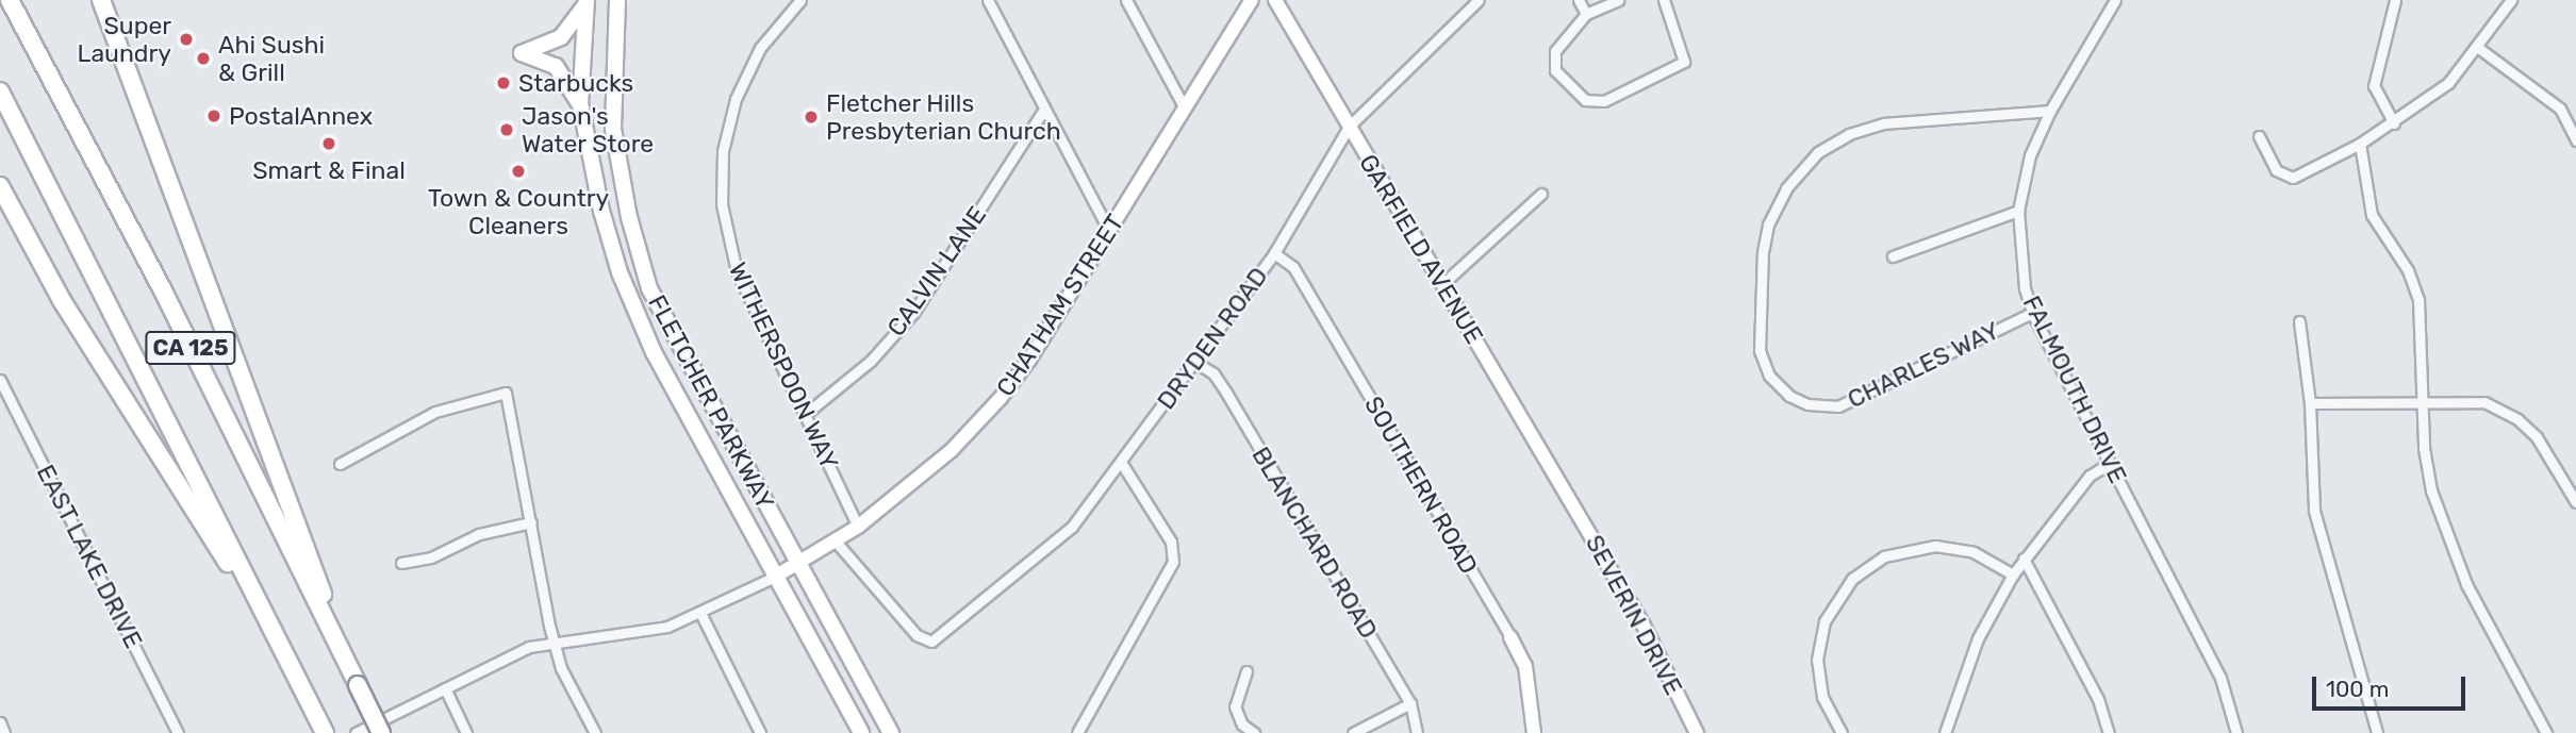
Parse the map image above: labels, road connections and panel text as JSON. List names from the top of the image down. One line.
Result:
{"streets":{"highway":["CA 125"],"main road":["FLETCHER PARKWAY"],"street":["GARFIELD AVENUE","CALVIN LANE","CHATHAM STREET","DRYDEN ROAD","CHARLES WAY","WITHERSPOON WAY","FALMOUTH DRIVE","SOUTHERN ROAD","BLANCHARD ROAD","EAST LAKE DRIVE","SEVERIN DRIVE"]},"crossings":[["GARFIELD AVENUE","DRYDEN ROAD"],["GARFIELD AVENUE","SEVERIN DRIVE"],["CALVIN LANE","WITHERSPOON WAY"],["CHATHAM STREET","DRYDEN ROAD"],["CHATHAM STREET","WITHERSPOON WAY"],["CHATHAM STREET","FLETCHER PARKWAY"],["DRYDEN ROAD","SOUTHERN ROAD"],["DRYDEN ROAD","BLANCHARD ROAD"],["CHARLES WAY","FALMOUTH DRIVE"]],"places":["Super Laundry","Ahi Sushi & Grill","Starbucks","PostalAnnex","Fletcher Hills Presbyterian Church","Jason's Water Store","Smart & Final","Town & Country Cleaners"],"scale_bar":"100 m"}
